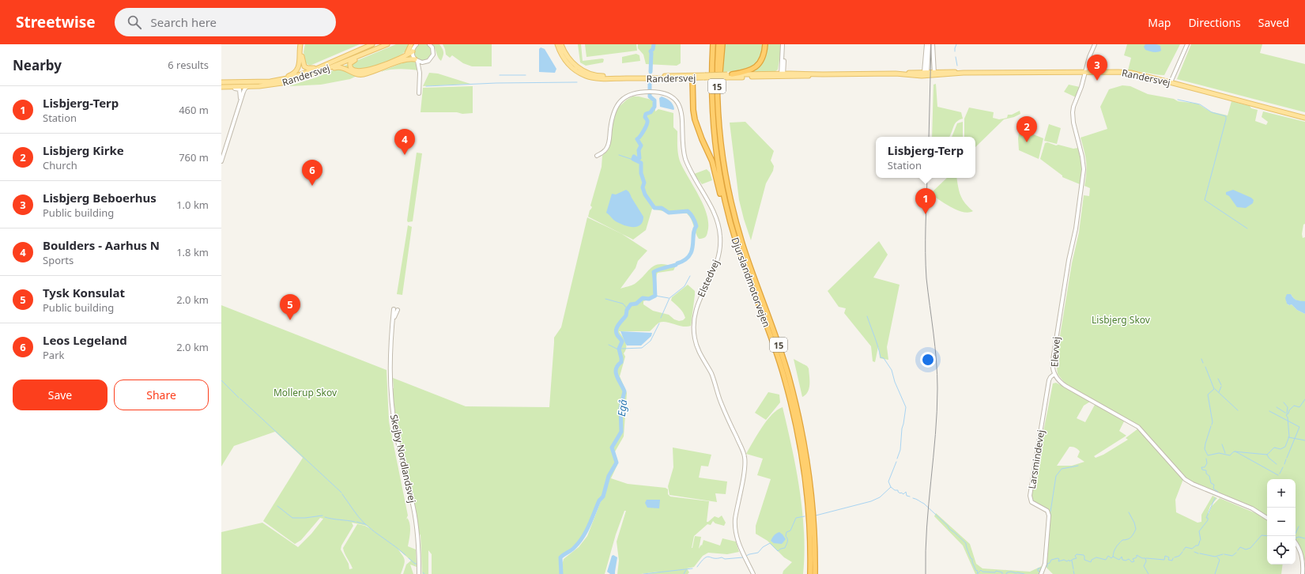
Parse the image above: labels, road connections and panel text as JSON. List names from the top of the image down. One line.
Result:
{"streets":{"highway":["15","Djurslandmotorvejen"],"main road":["Randersvej"],"street":["Elstedvej","Elevvej","Skejby Nordlandsvej","Larsmindevej"]},"crossings":[["Randersvej","Elevvej"],["Elevvej","Larsmindevej"]],"water":["Egå"],"parks":["Lisbjerg Skov","Mollerup Skov"],"page":{"header":"Streetwise","search":"Search here","nav":["Map","Directions","Saved"],"heading":["Nearby","6 results"],"pins":["3","2","4","6","1","5"],"list":[{"mark":"1","name":"Lisbjerg-Terp","note":"Station","value":"460 m"},{"mark":"2","name":"Lisbjerg Kirke","note":"Church","value":"760 m"},{"mark":"3","name":"Lisbjerg Beboerhus","note":"Public building","value":"1.0 km"},{"mark":"4","name":"Boulders - Aarhus N","note":"Sports","value":"1.8 km"},{"mark":"5","name":"Tysk Konsulat","note":"Public building","value":"2.0 km"},{"mark":"6","name":"Leos Legeland","note":"Park","value":"2.0 km"}],"popup":["Lisbjerg-Terp","Station"],"buttons":["Save","Share"],"map_buttons":["+","−"]}}
